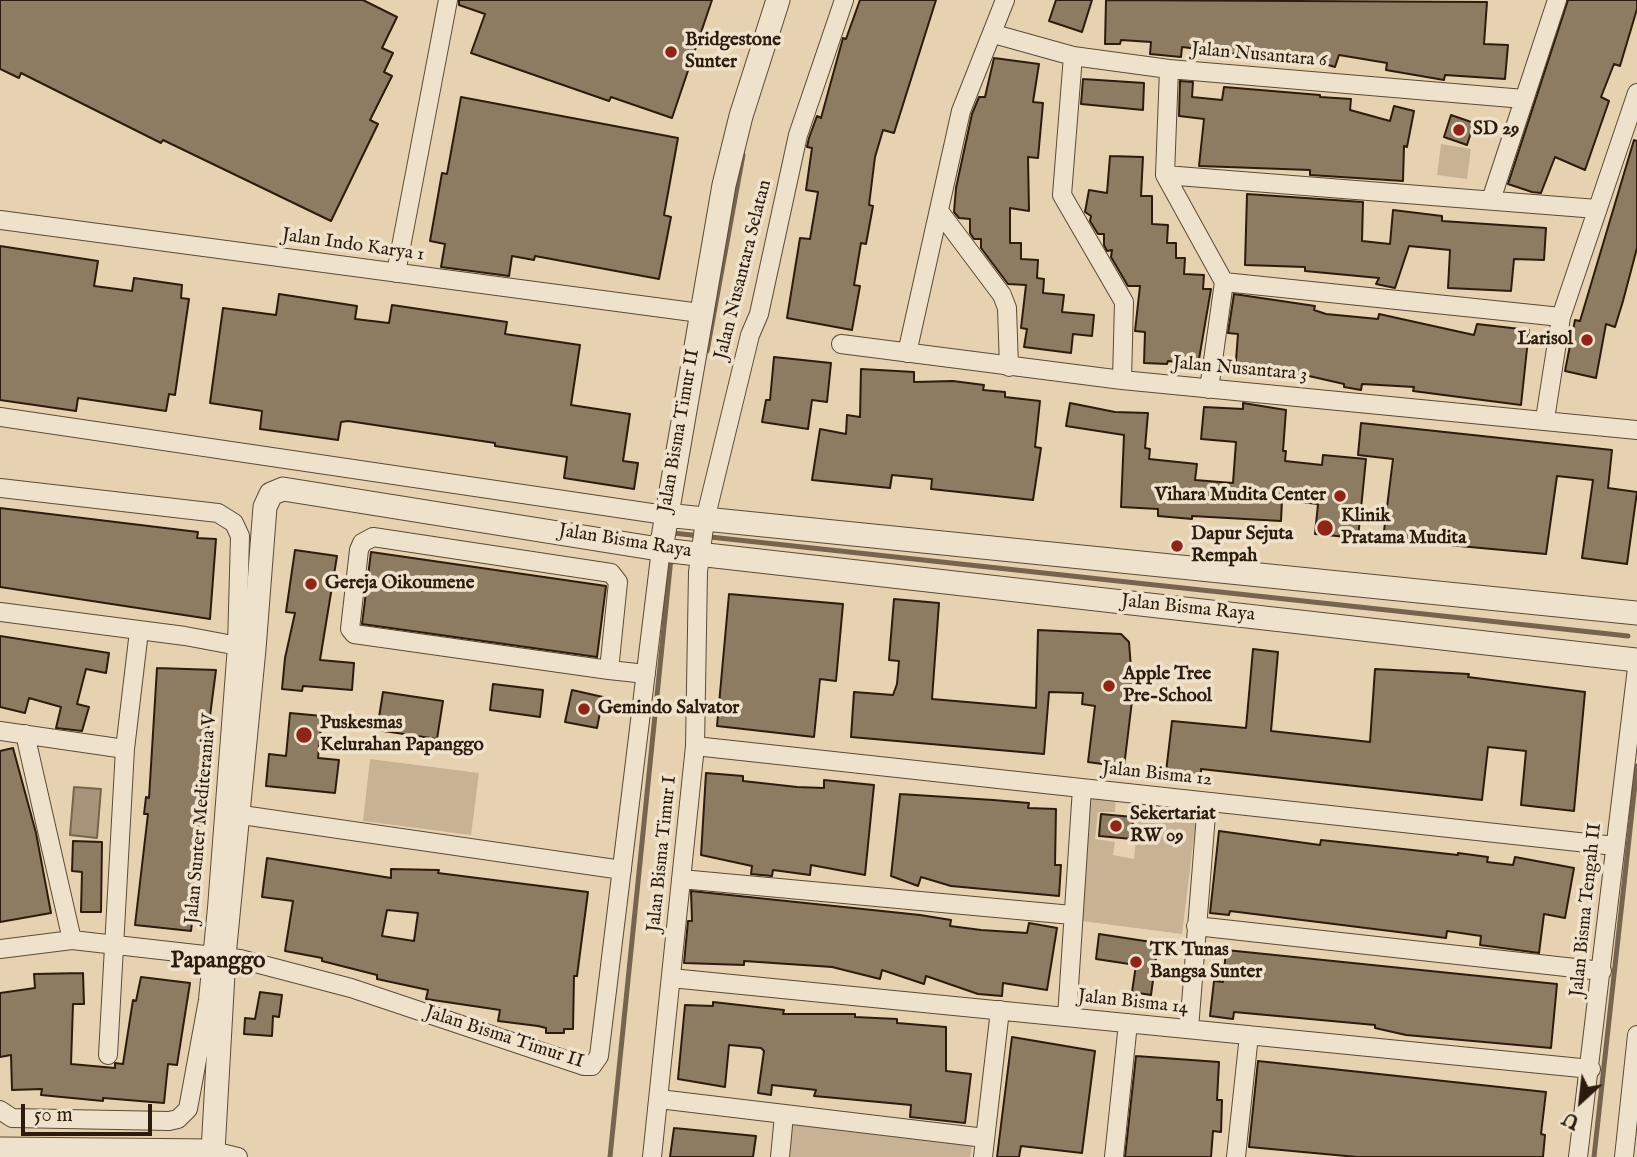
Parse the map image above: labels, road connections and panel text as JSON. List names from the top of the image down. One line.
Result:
{"streets":{"street":["Jalan Nusantara 6","Jalan Indo Karya 1","Jalan Nusantara Selatan","Jalan Nusantara 3","Jalan Bisma Timur II","Jalan Bisma Raya","Jalan Bisma 12","Jalan Sunter Mediterania V","Jalan Bisma Timur I","Jalan Bisma Tengah II","Jalan Bisma 14"]},"crossings":[["Jalan Indo Karya 1","Jalan Bisma Timur II"],["Jalan Nusantara Selatan","Jalan Bisma Timur II"],["Jalan Nusantara Selatan","Jalan Bisma Raya"],["Jalan Nusantara Selatan","Jalan Bisma Timur I"],["Jalan Bisma Timur II","Jalan Bisma Raya"],["Jalan Bisma Timur II","Jalan Sunter Mediterania V"],["Jalan Bisma Timur II","Jalan Bisma Timur I"],["Jalan Bisma Raya","Jalan Sunter Mediterania V"],["Jalan Bisma Raya","Jalan Bisma Timur I"],["Jalan Bisma 12","Jalan Bisma Timur I"],["Jalan Bisma 12","Jalan Bisma Tengah II"],["Jalan Bisma Timur I","Jalan Bisma 14"],["Jalan Bisma Tengah II","Jalan Bisma 14"]],"districts":["Papanggo"],"places":["Bridgestone Sunter","SD 29","Larisol","Vihara Mudita Center","Klinik Pratama Mudita","Dapur Sejuta Rempah","Gereja Oikoumene","Apple Tree Pre-School","Gemindo Salvator","Puskesmas Kelurahan Papanggo","Sekertariat RW 09","TK Tunas Bangsa Sunter"],"scale_bar":"50 m","north":"bottom left"}
